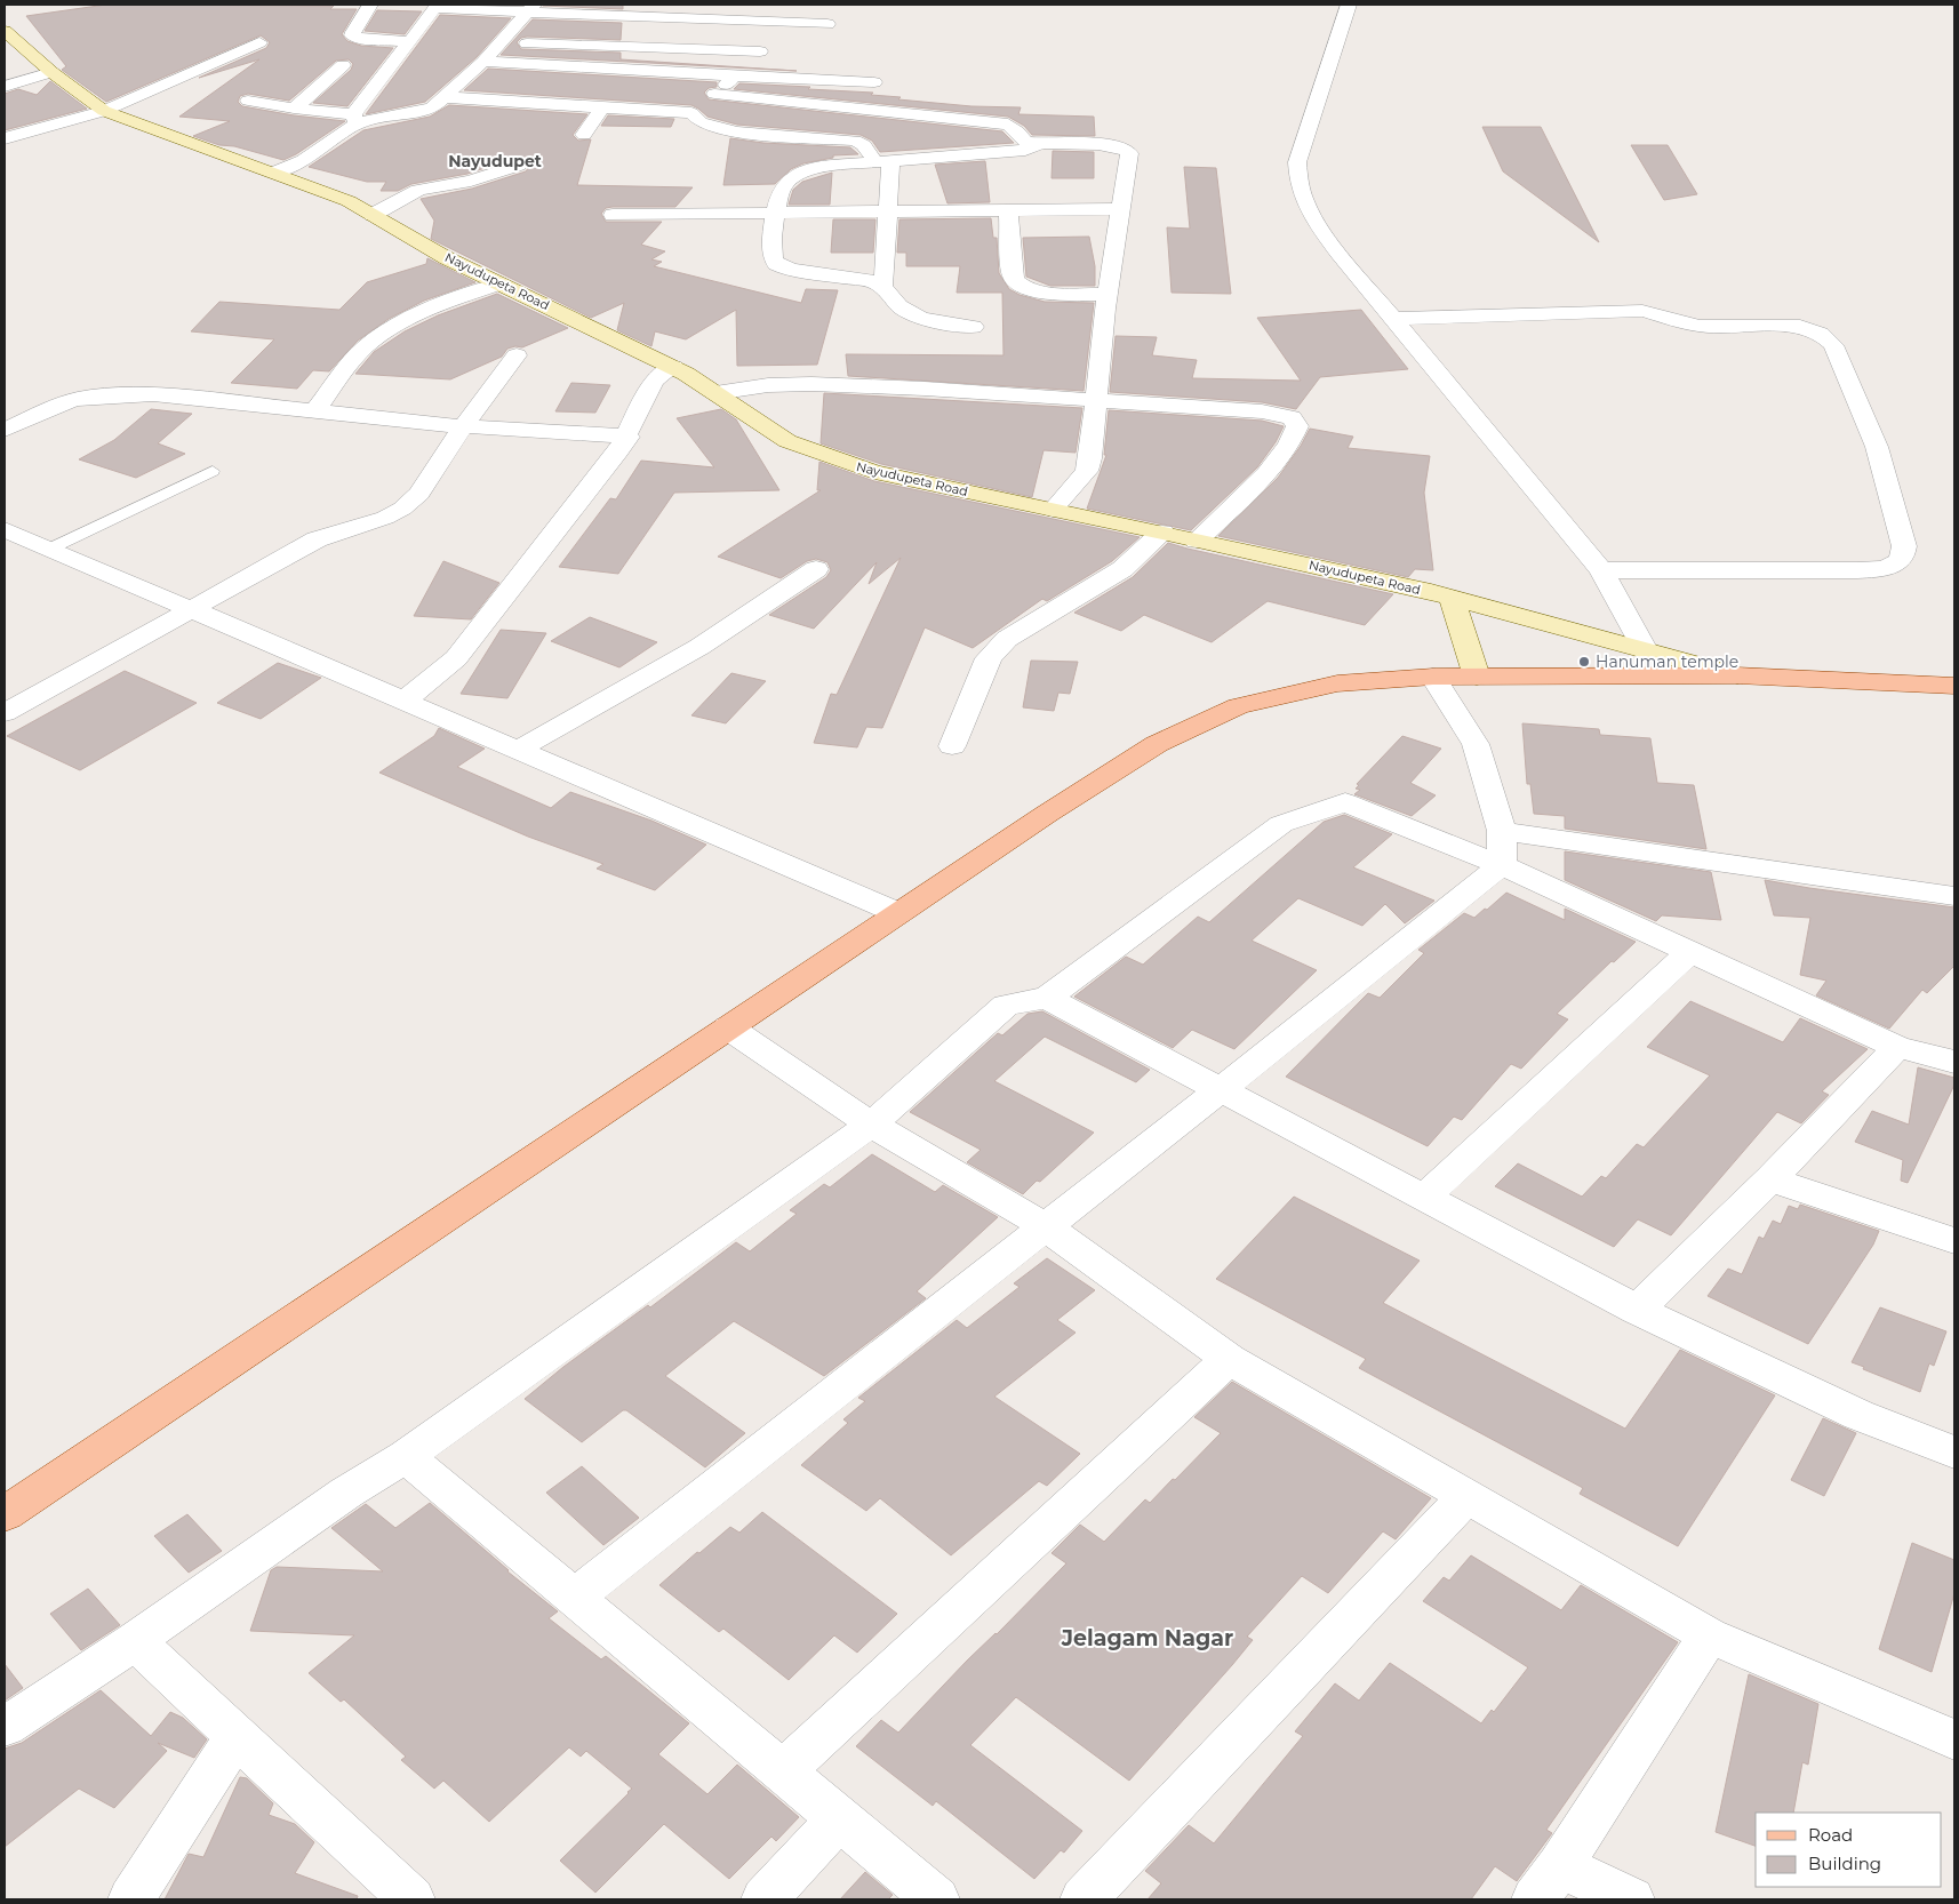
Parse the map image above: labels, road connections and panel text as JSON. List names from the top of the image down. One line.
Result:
{"streets":{"street":["Nayudupeta Road"]},"districts":["Nayudupet","Jelagam Nagar"],"places":["Hanuman temple"],"legend":["Road","Building"]}
